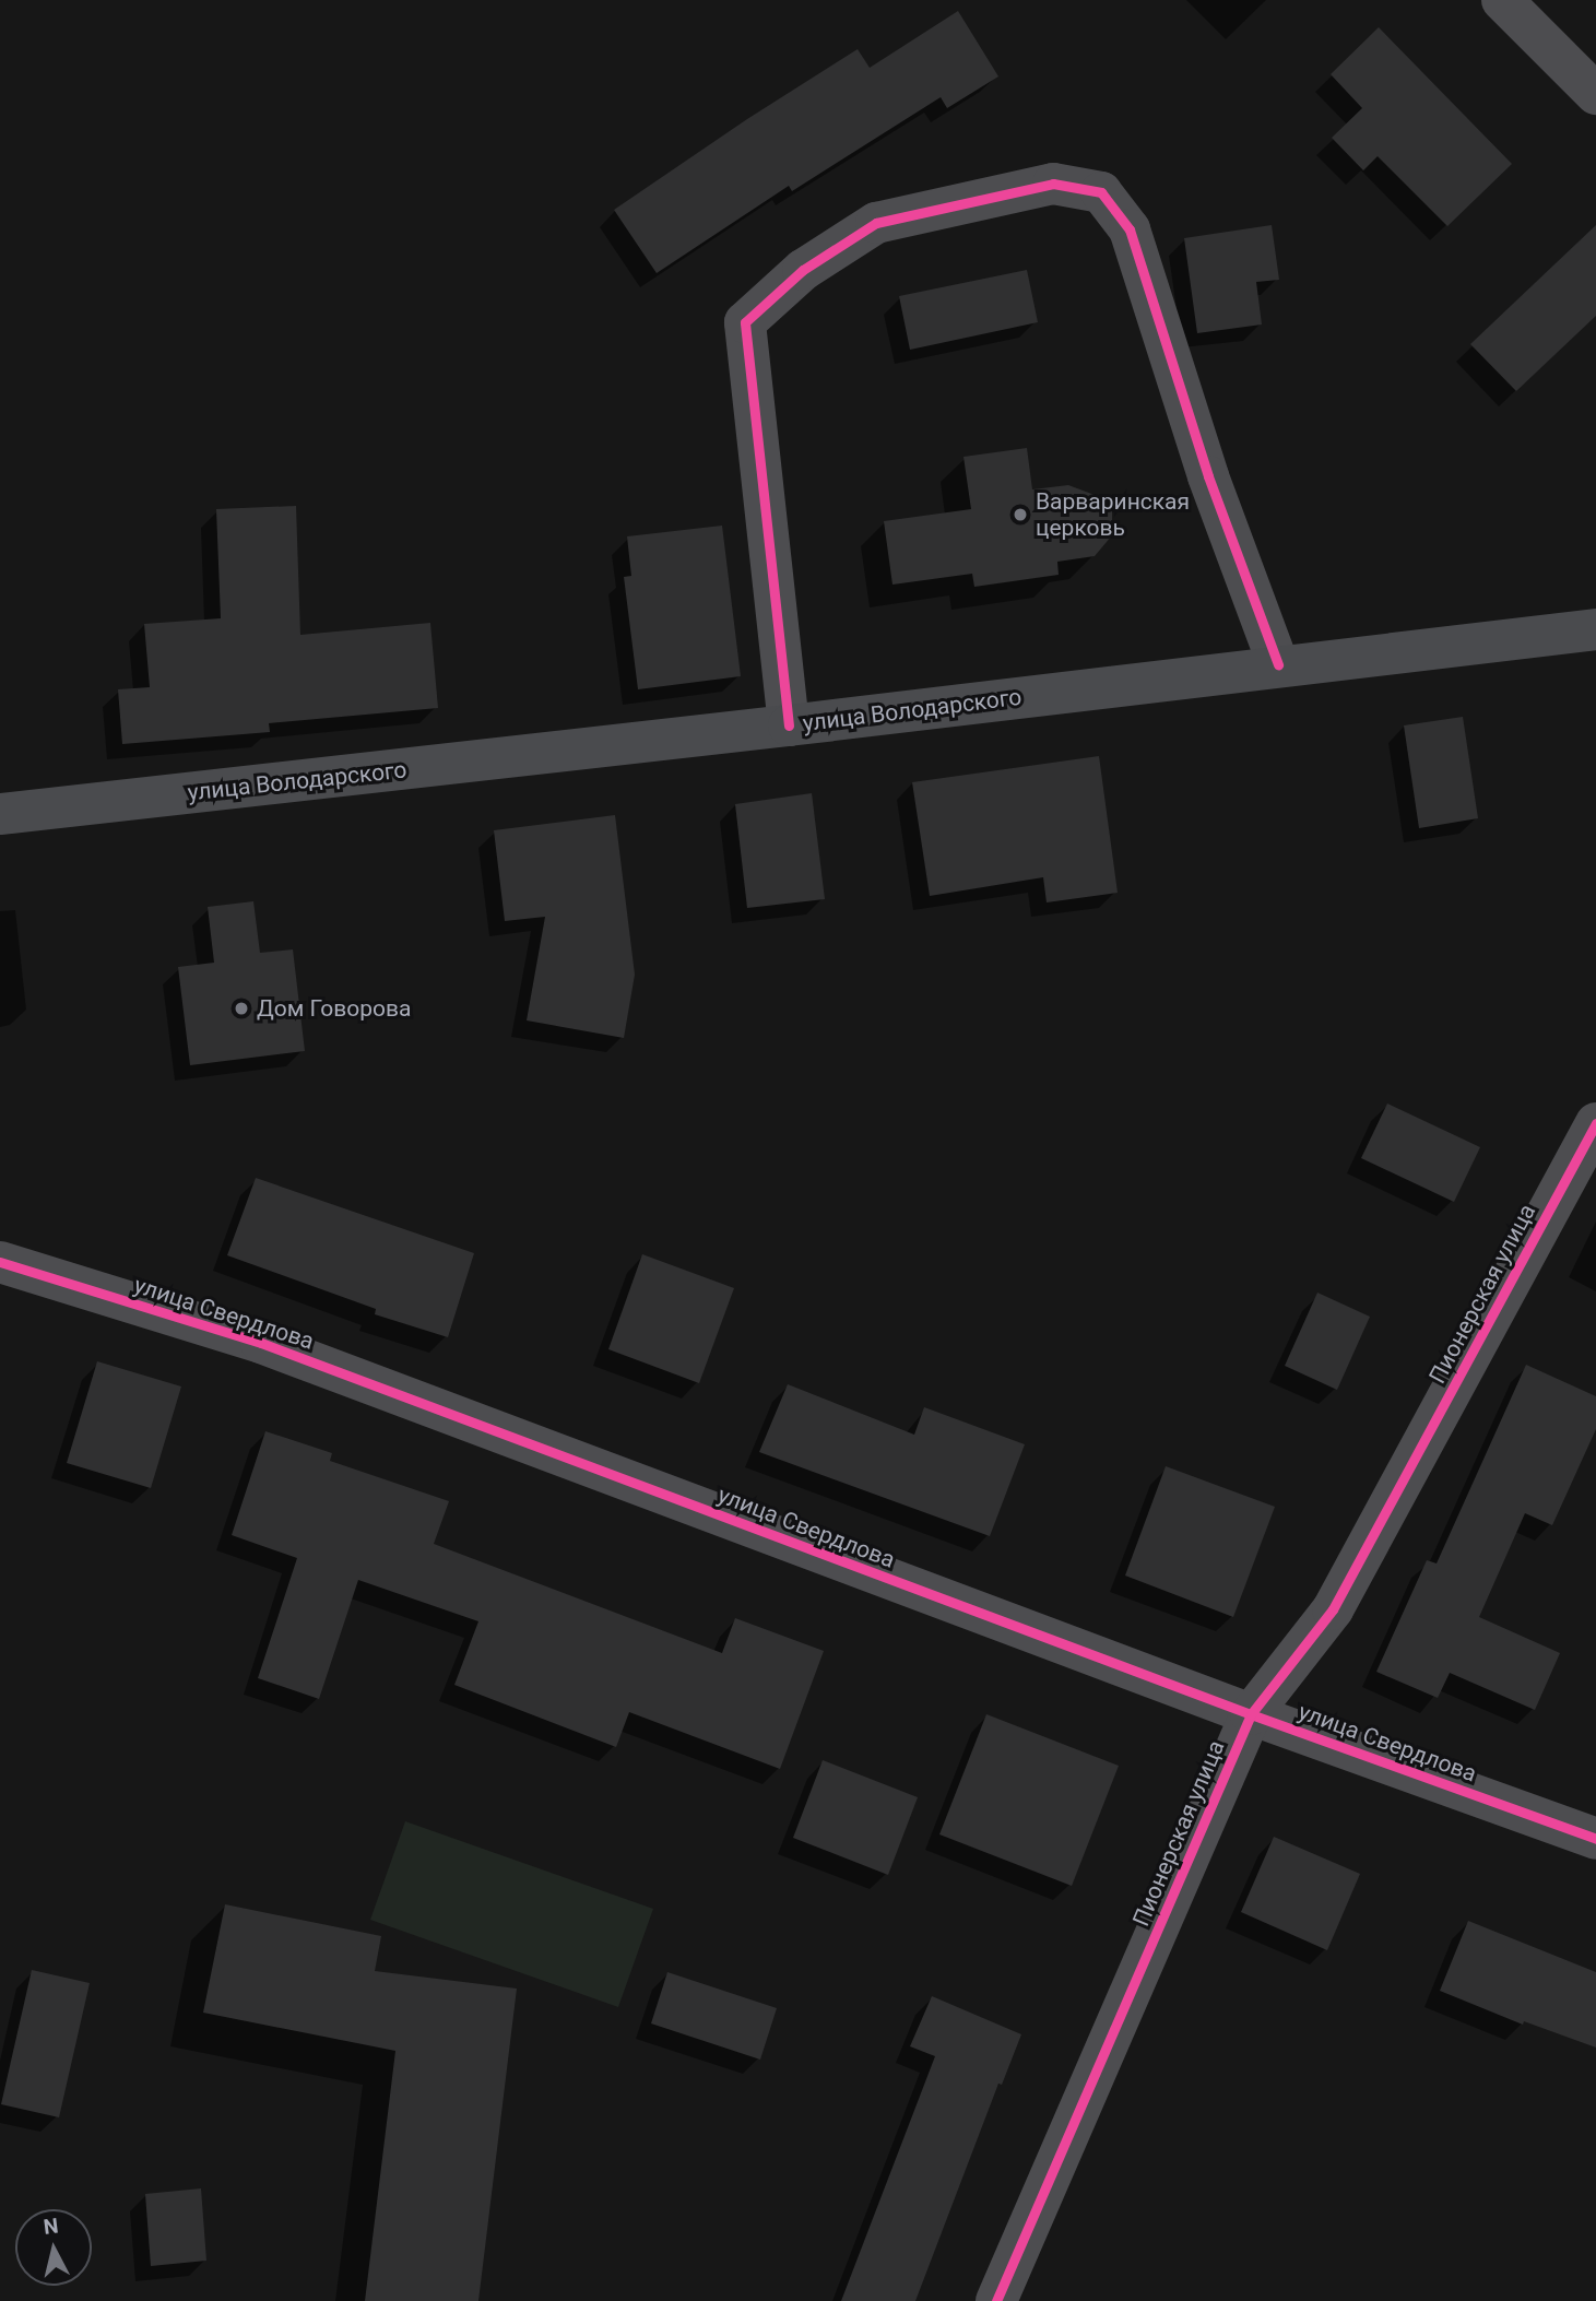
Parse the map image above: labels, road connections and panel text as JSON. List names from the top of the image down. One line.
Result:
{"streets":{"main road":["улица Володарского"],"street":["Пионерская улица","улица Свердлова"]},"crossings":[["Пионерская улица","улица Свердлова"]],"places":["Варваринская церковь","Дом Говорова"],"north":"top"}
